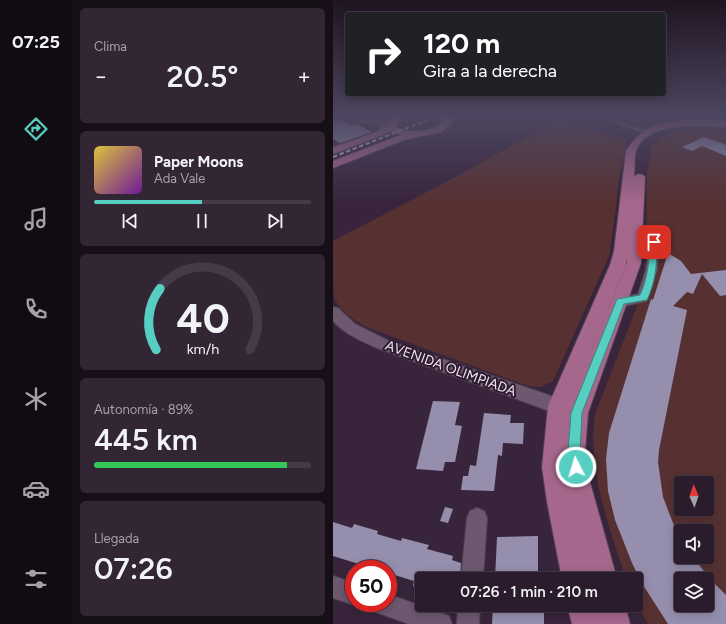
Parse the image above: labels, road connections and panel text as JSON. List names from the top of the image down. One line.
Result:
{"streets":{"street":["AVENIDA OLIMPIADA"]},"north":"top","page":{"tabs":"07:25","tile":["Clima",["Autonomía · 89%","445 km"],["Llegada","07:26"]],"turn":["120 m","Gira a la derecha"],"heat":["−","20.5°","+"],"song":["Paper Moons","Ada Vale"],"limit":"50","trip":"07:26 · 1 min · 210 m","gauge":["40","km/h"]}}
